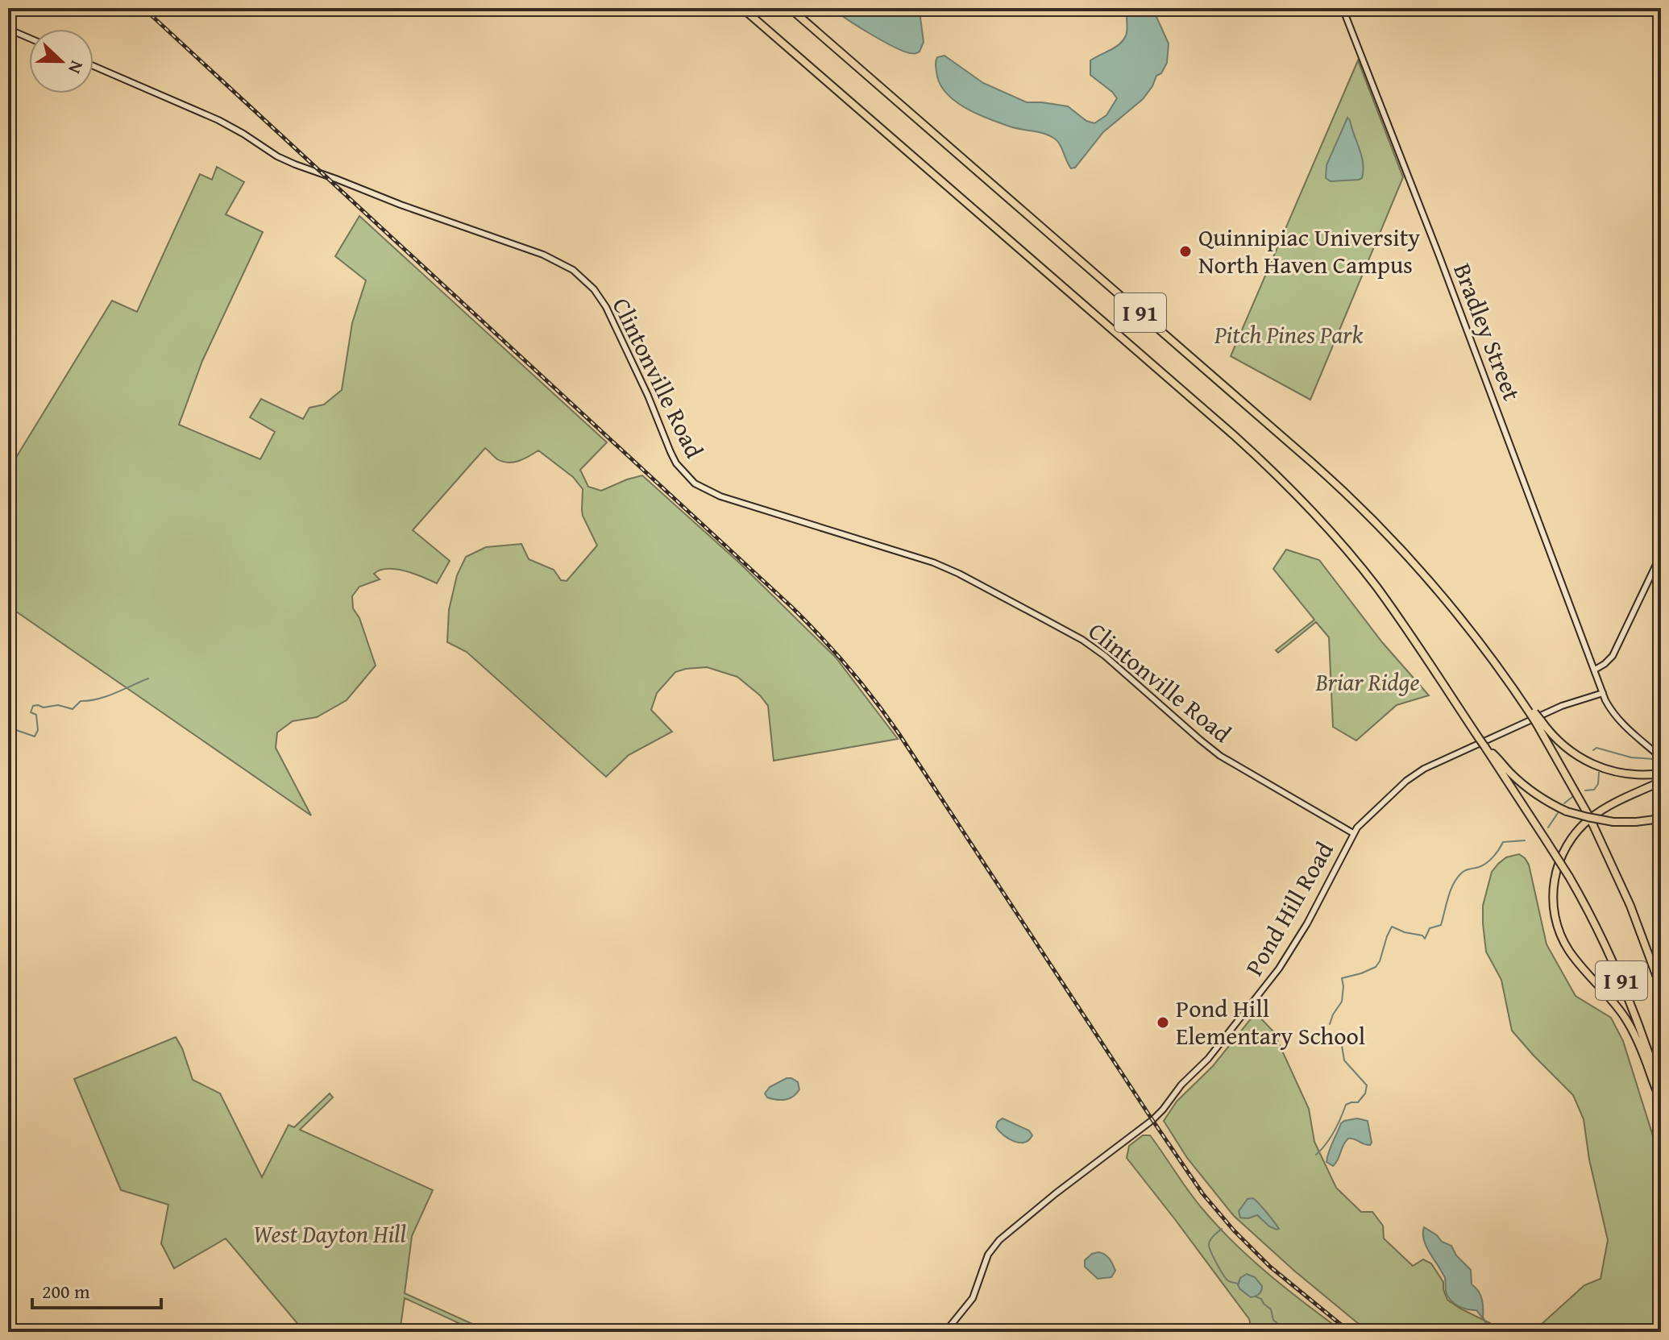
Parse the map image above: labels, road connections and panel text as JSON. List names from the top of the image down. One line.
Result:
{"streets":{"highway":["I 91"],"street":["Bradley Street","Clintonville Road","Pond Hill Road"]},"crossings":[["Clintonville Road","Pond Hill Road"]],"parks":["Pitch Pines Park","Briar Ridge","West Dayton Hill"],"places":["Quinnipiac University North Haven Campus","Pond Hill Elementary School"],"scale_bar":"200 m","north":"right"}
